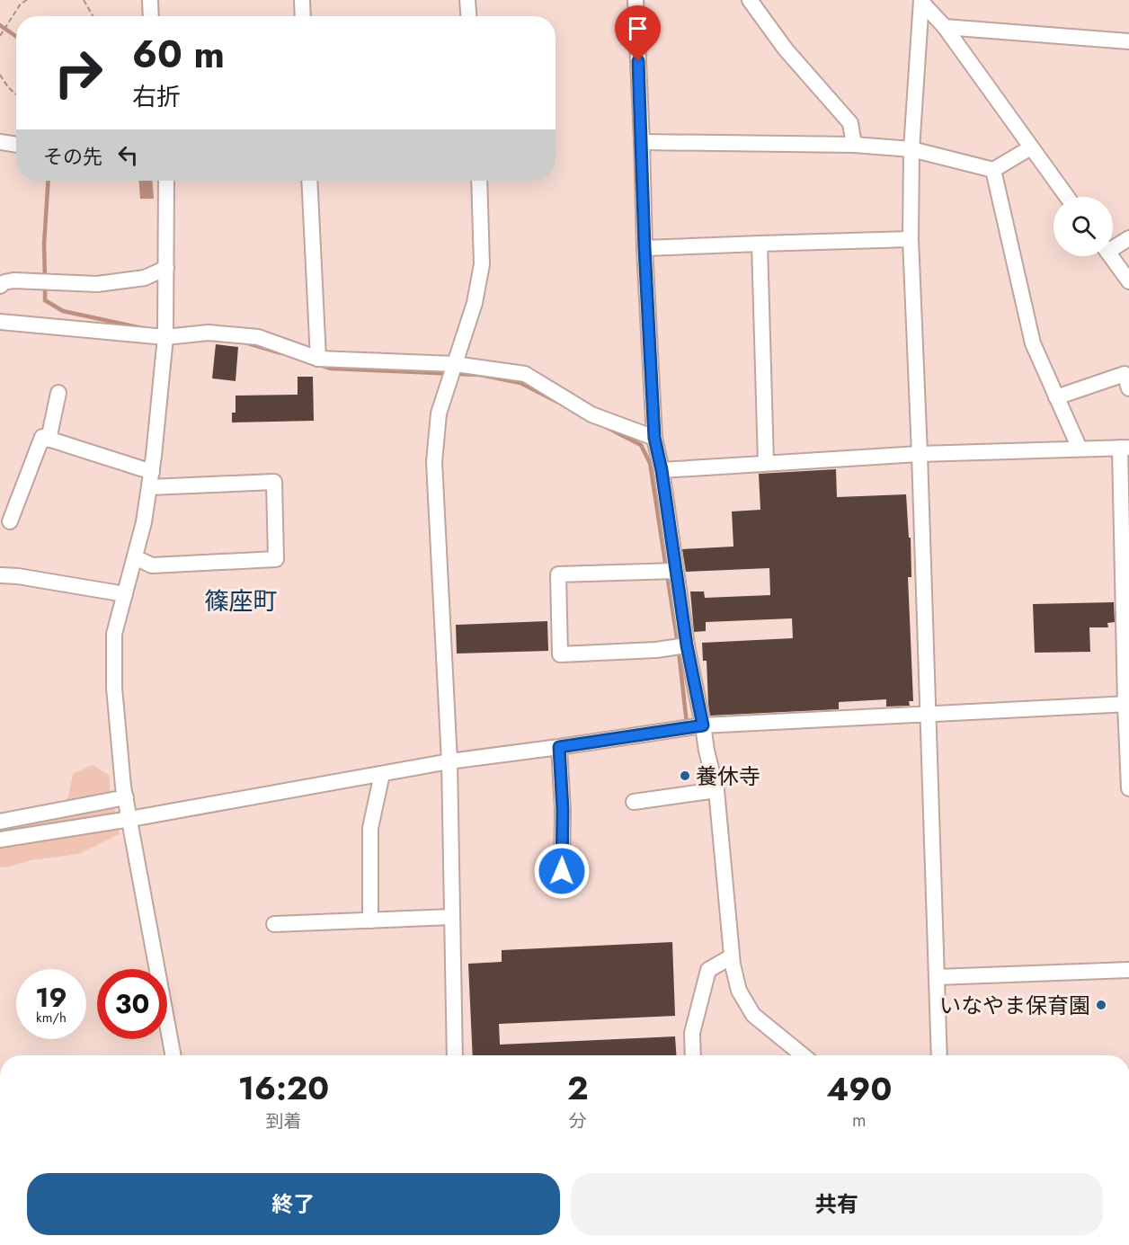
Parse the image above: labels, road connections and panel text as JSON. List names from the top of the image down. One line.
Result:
{"districts":["篠座町"],"places":["養休寺","いなやま保育園"],"page":{"turn":["60 m","右折"],"then":"その先","speed":"19 km/h","limit":"30","eta":["16:20","到着","2","分","490","m"],"buttons":["終了","共有"]}}
